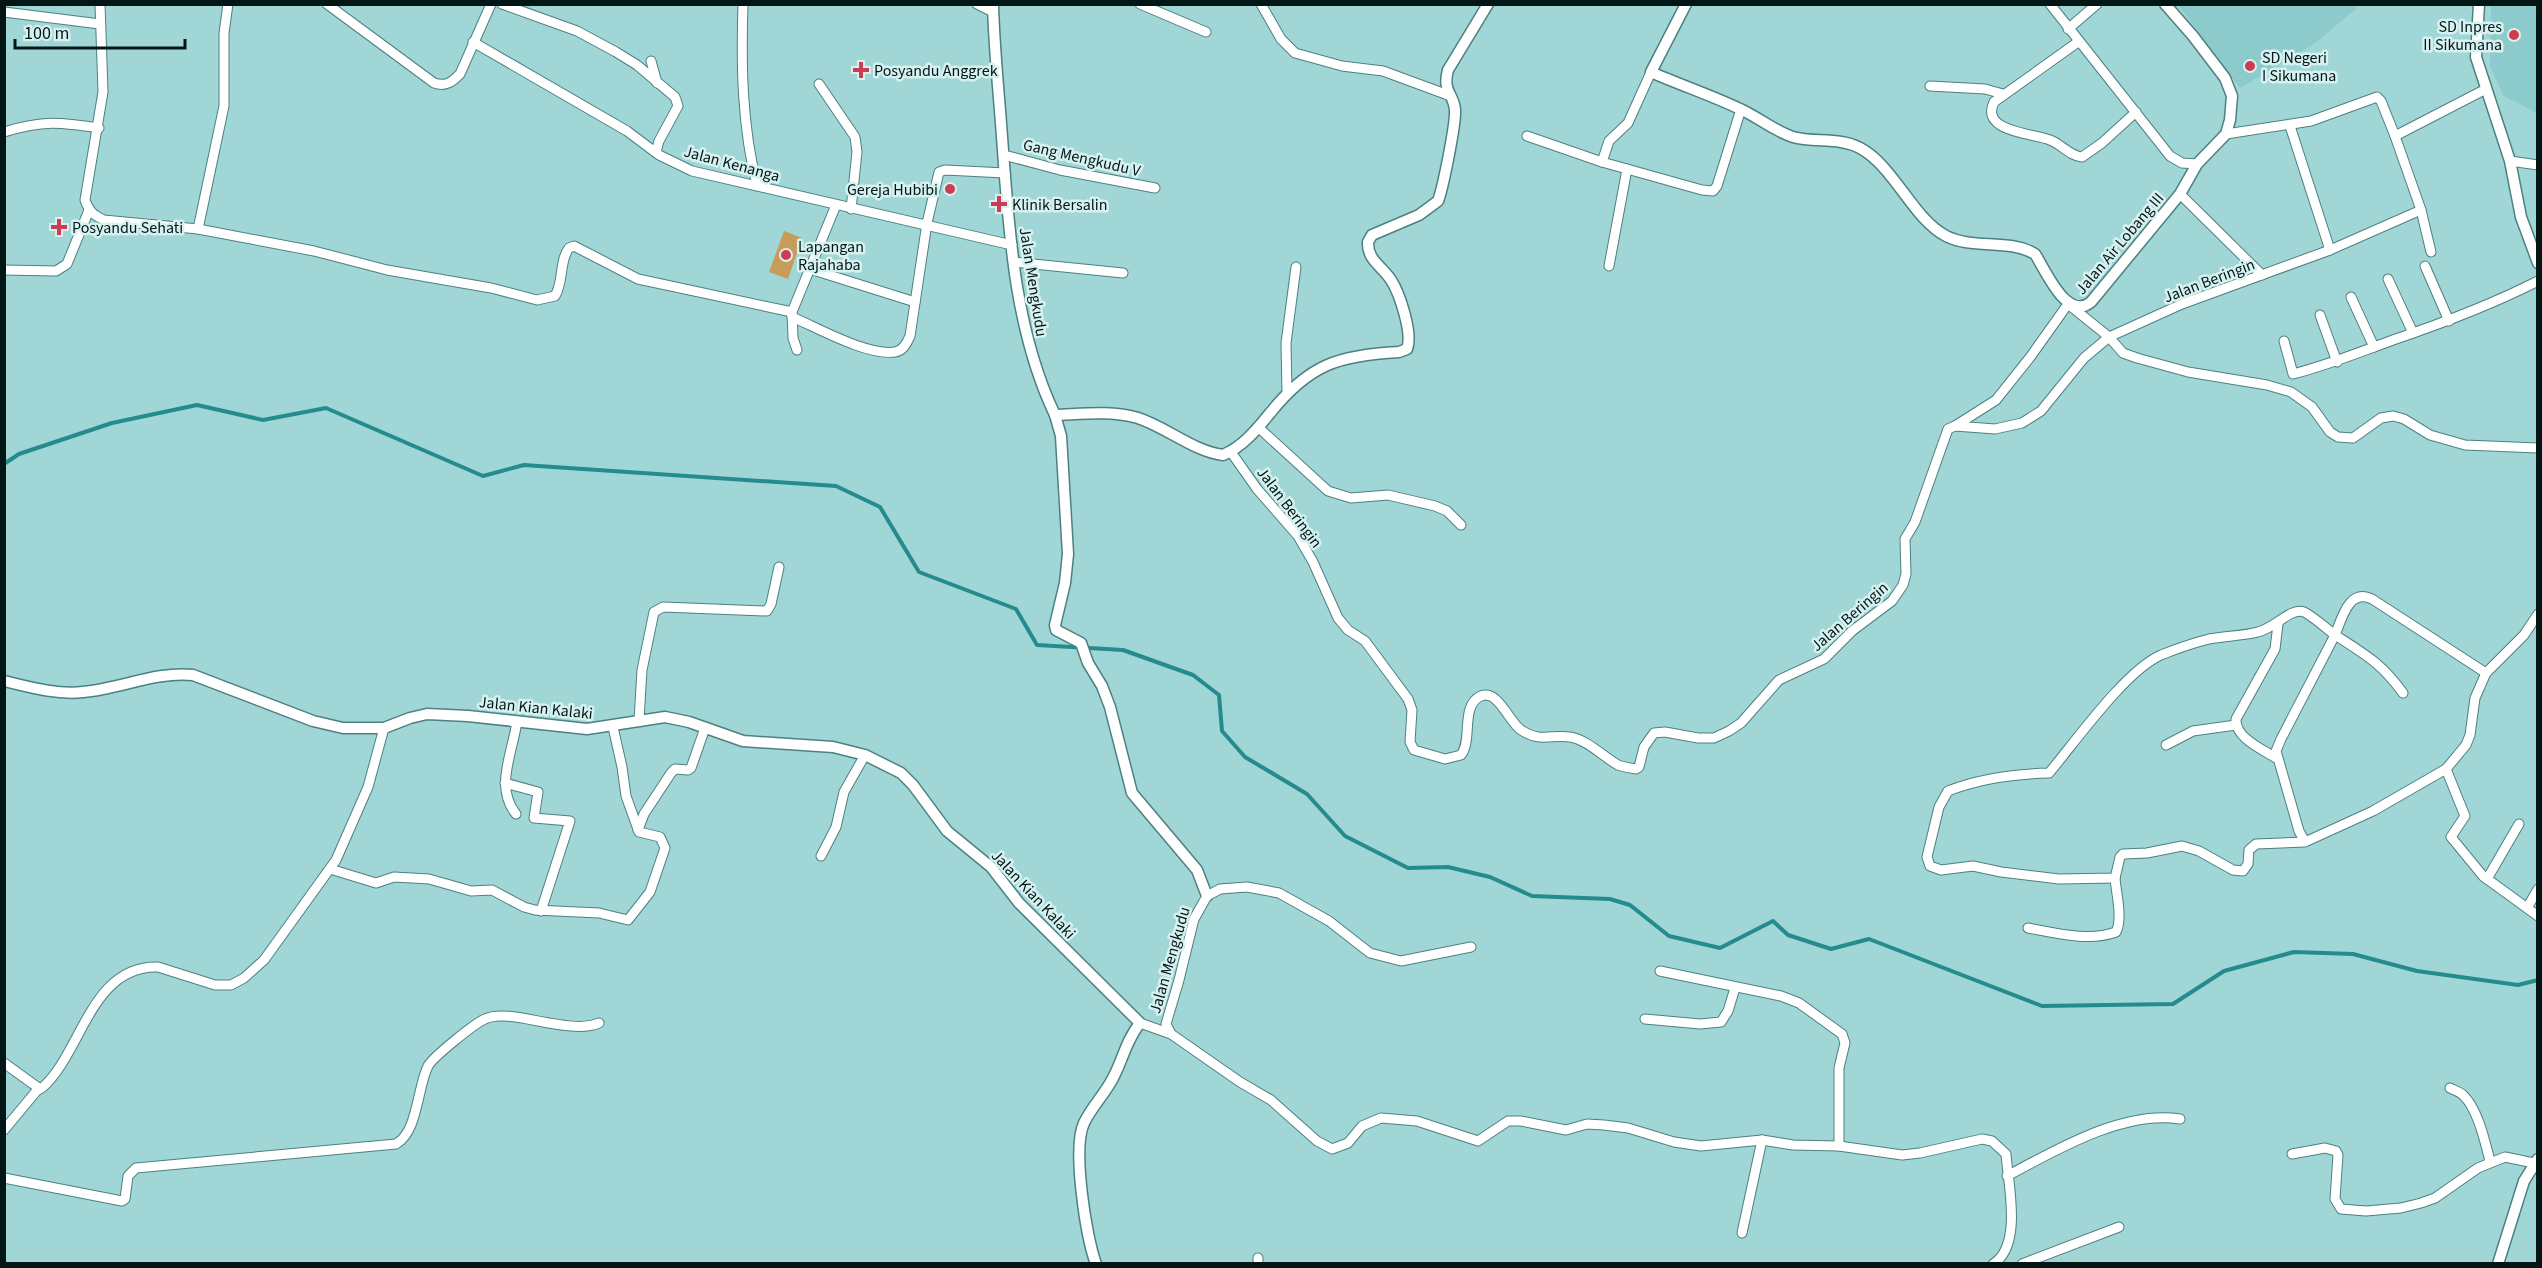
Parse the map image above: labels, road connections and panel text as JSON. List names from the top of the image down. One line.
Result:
{"streets":{"street":["Gang Mengkudu V","Jalan Kenanga","Jalan Air Lobang III","Jalan Beringin","Jalan Mengkudu","Jalan Kian Kalaki"]},"crossings":[["Gang Mengkudu V","Jalan Mengkudu"],["Jalan Kenanga","Jalan Mengkudu"]],"places":{"other":["SD Inpres II Sikumana","SD Negeri I Sikumana","Gereja Hubibi","Lapangan Rajahaba"],"health":["Posyandu Anggrek","Klinik Bersalin","Posyandu Sehati"]},"scale_bar":"100 m"}
